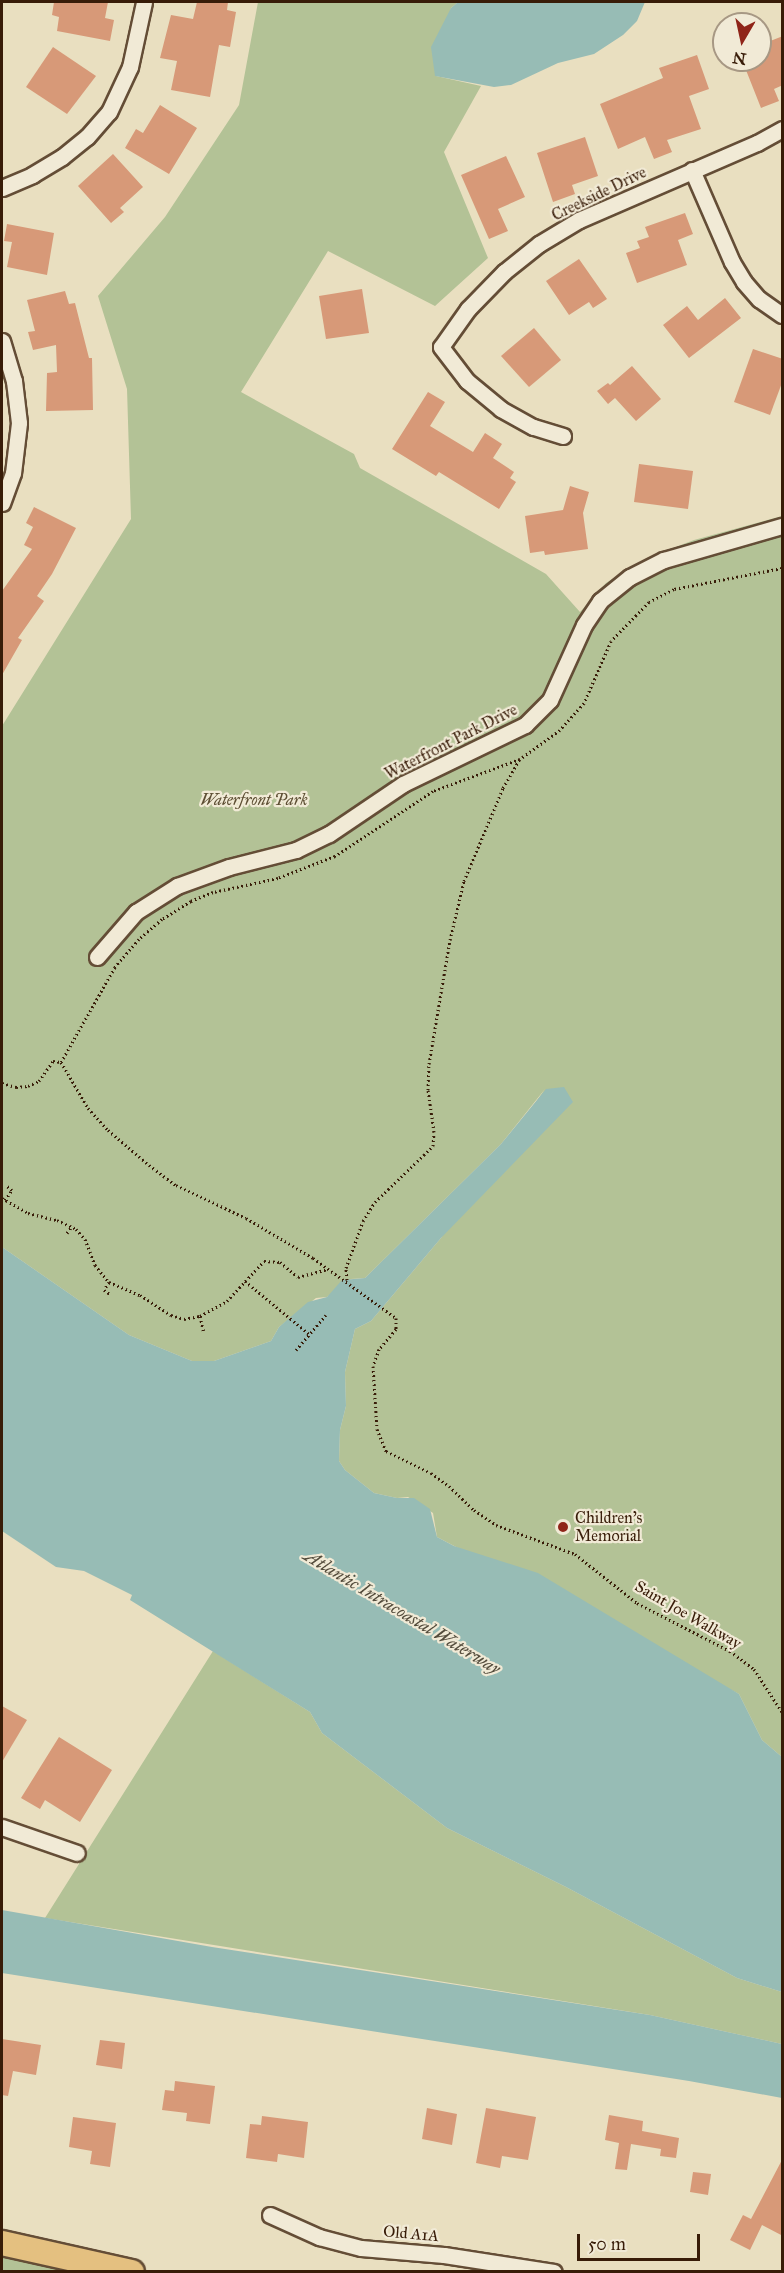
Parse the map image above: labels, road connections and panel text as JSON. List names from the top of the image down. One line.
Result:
{"streets":{"street":["Creekside Drive","Waterfront Park Drive","Old A1A"],"path":["Saint Joe Walkway"]},"water":["Atlantic Intracoastal Waterway"],"parks":["Waterfront Park"],"places":["Children's Memorial"],"scale_bar":"50 m","north":"bottom"}
